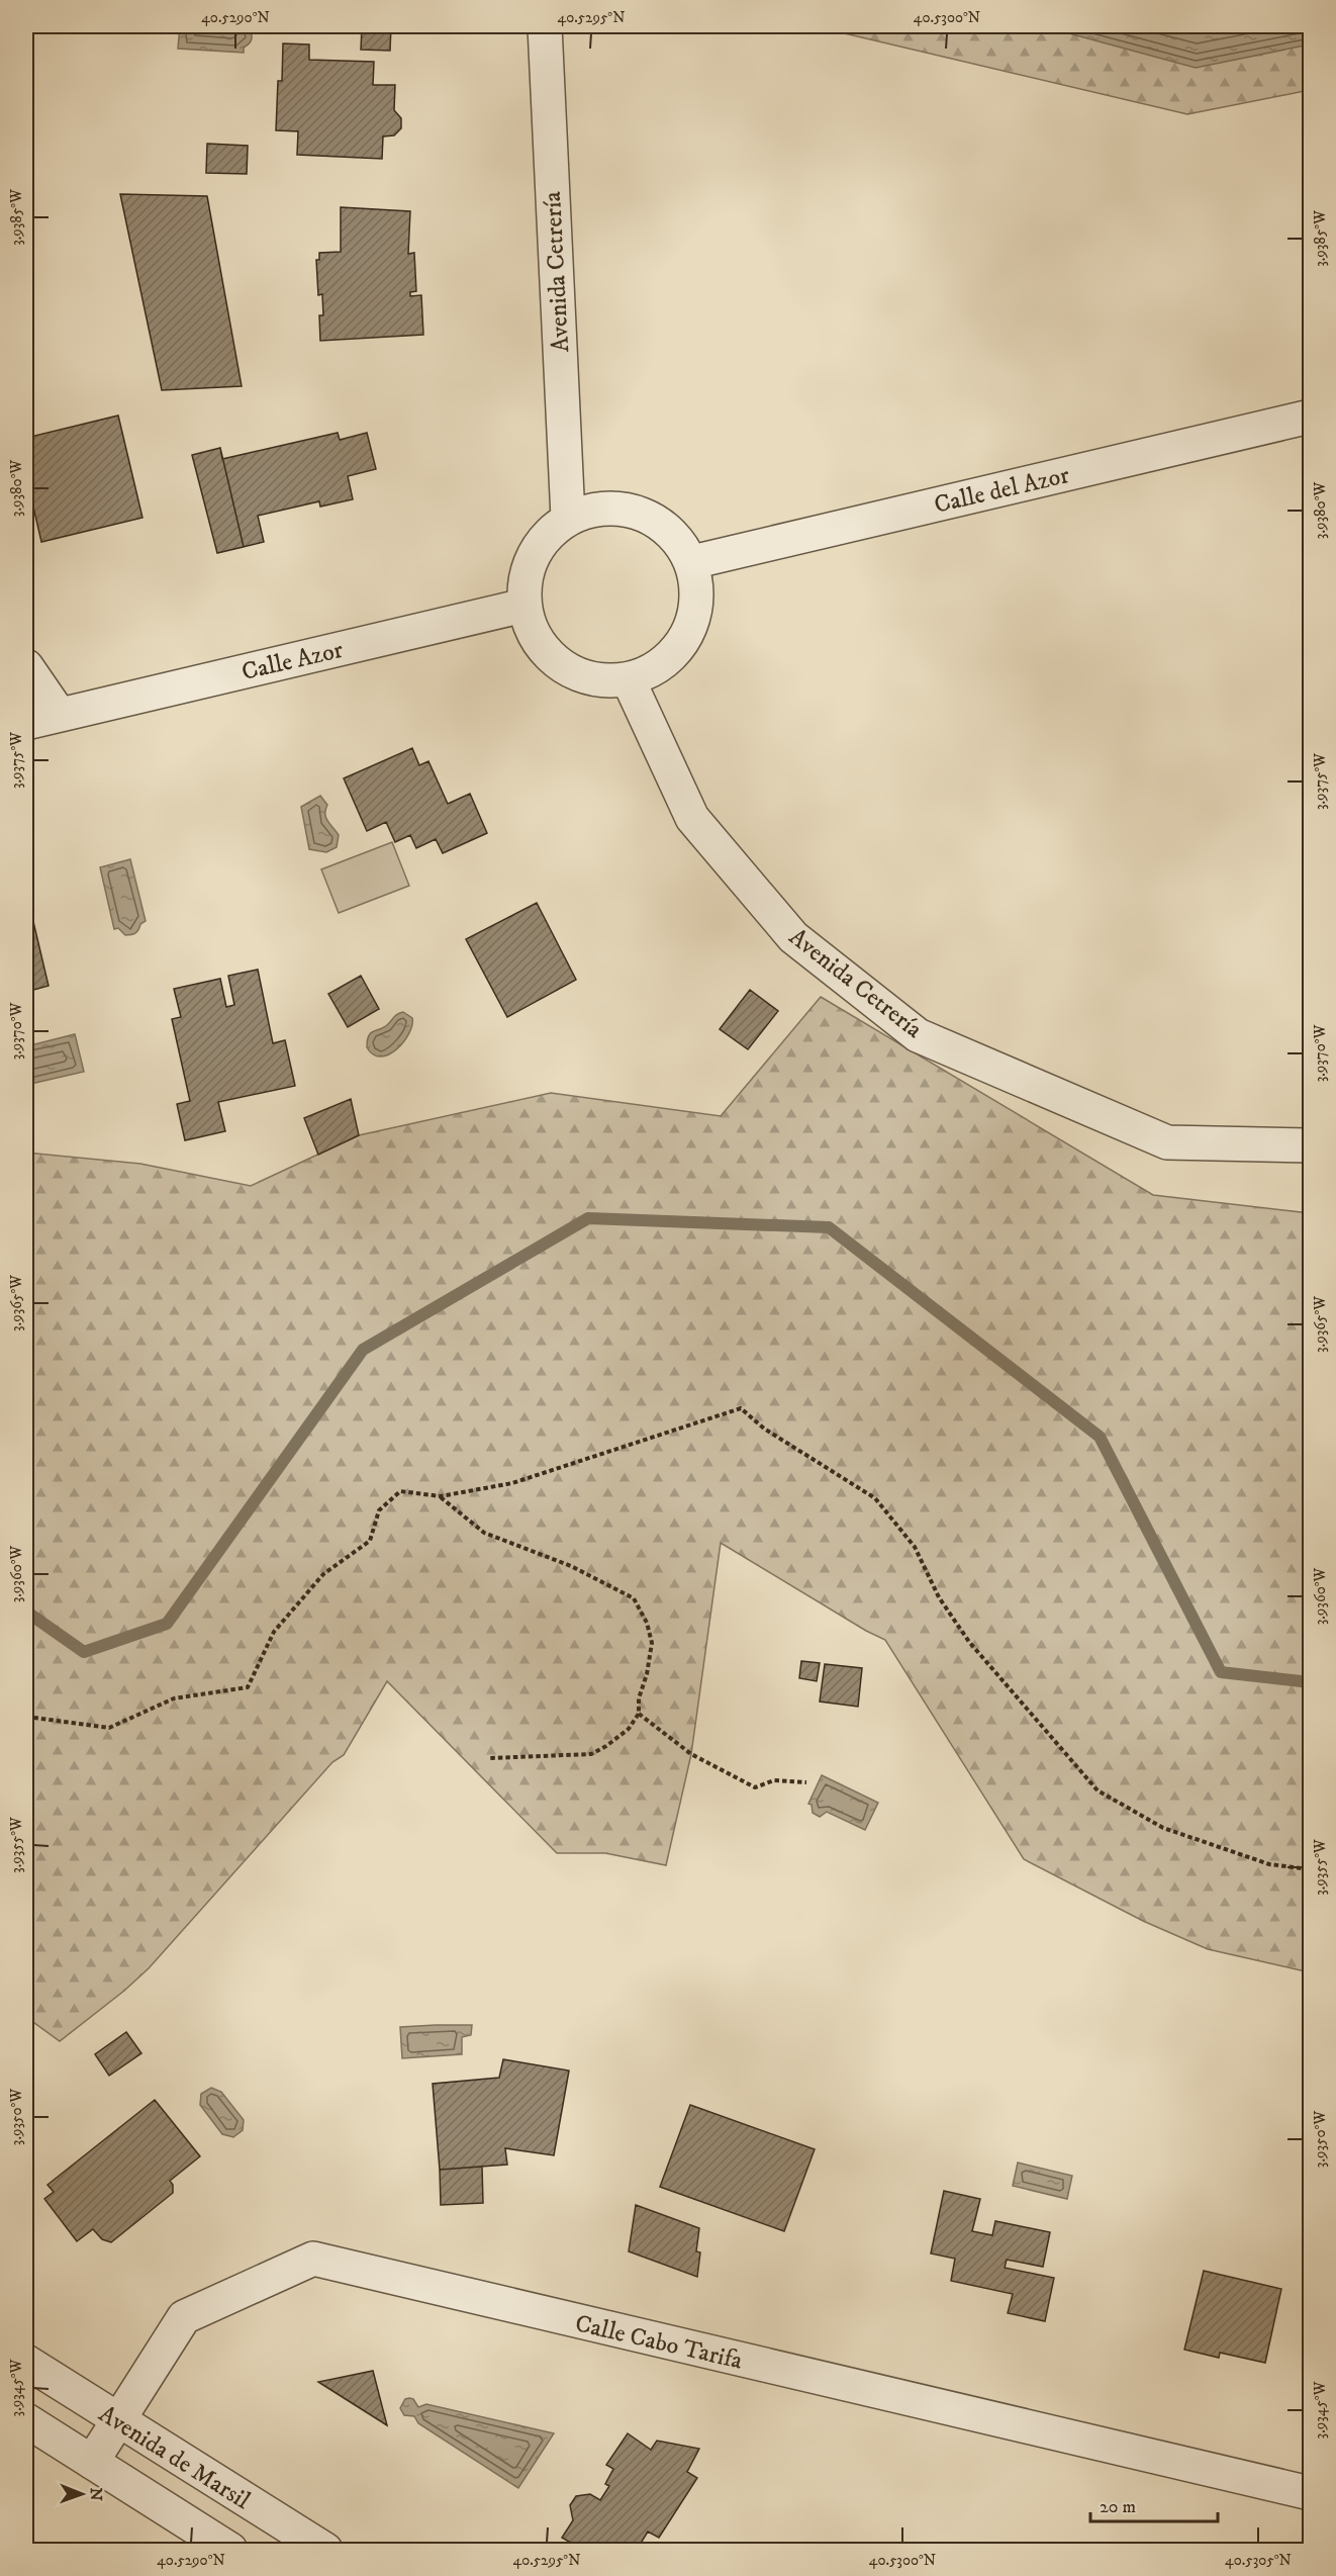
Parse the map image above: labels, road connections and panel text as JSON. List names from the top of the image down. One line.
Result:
{"streets":{"street":["Avenida Cetrería","Calle del Azor","Calle Azor","Calle Cabo Tarifa","Avenida de Marsil"]},"crossings":[["Avenida Cetrería","Calle del Azor"],["Avenida Cetrería","Calle Azor"],["Calle del Azor","Calle Azor"],["Calle Cabo Tarifa","Avenida de Marsil"]],"scale_bar":"20 m","north":"right","coordinates":["40.5290°N","40.5295°N","40.5300°N","3.9385°W","3.9380°W","3.9375°W","3.9370°W","3.9365°W","3.9360°W","3.9355°W","3.9350°W","3.9345°W","40.5305°N"]}
